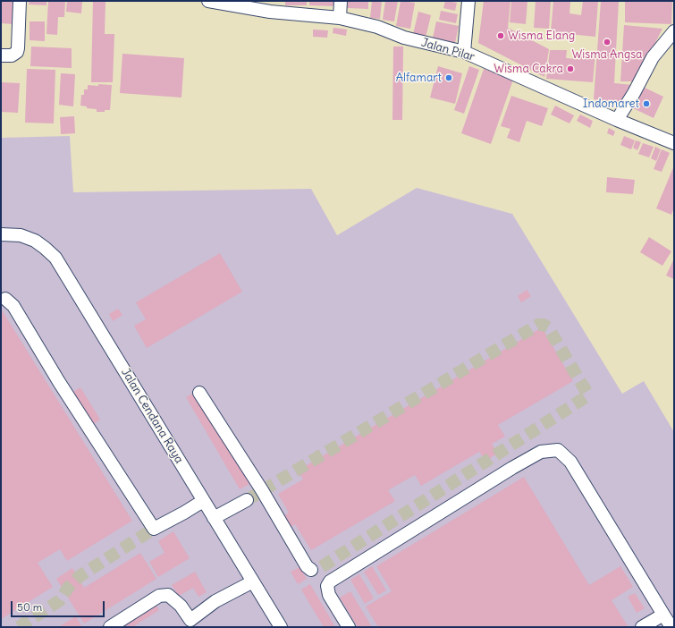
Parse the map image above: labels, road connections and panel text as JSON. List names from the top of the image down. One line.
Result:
{"streets":{"street":["Jalan Pilar","Jalan Cendana Raya"]},"places":["Wisma Elang","Wisma Angsa","Wisma Cakra","Alfamart","Indomaret"],"scale_bar":"50 m"}
